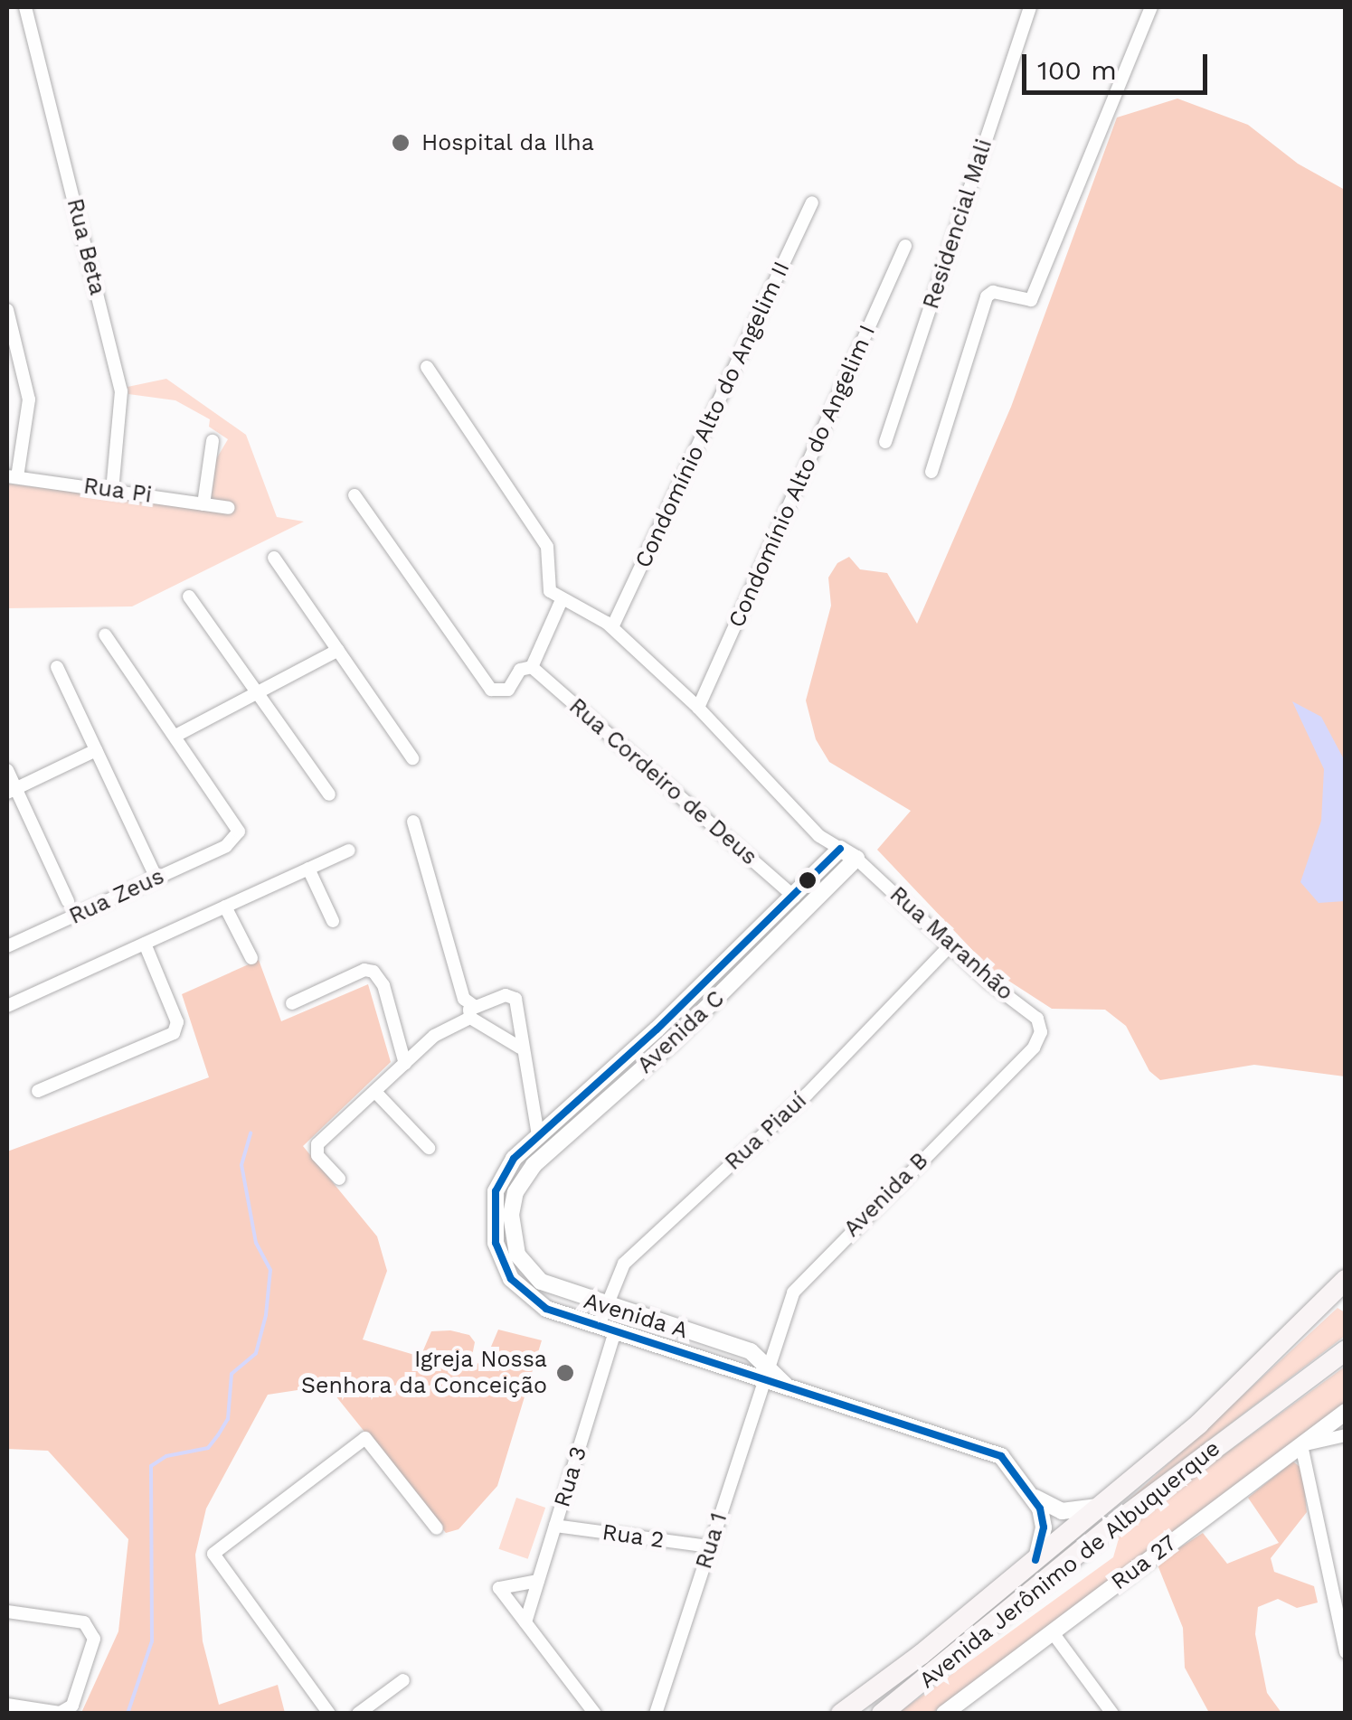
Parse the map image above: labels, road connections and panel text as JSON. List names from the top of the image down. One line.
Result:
{"streets":{"main road":["Avenida Jerônimo de Albuquerque"],"street":["Residencial Mali","Rua Beta","Condomínio Alto do Angelim II","Condomínio Alto do Angelim I","Rua Pi","Rua Cordeiro de Deus","Rua Zeus","Rua Maranhão","Avenida C","Rua Piauí","Avenida B","Avenida A","Rua 3","Rua 2","Rua 1","Rua 27"]},"crossings":[["Rua Beta","Rua Pi"],["Rua Cordeiro de Deus","Avenida C"],["Rua Maranhão","Avenida C"],["Rua Maranhão","Rua Piauí"],["Rua Maranhão","Avenida B"],["Avenida C","Avenida A"],["Rua Piauí","Avenida A"],["Rua Piauí","Rua 3"],["Avenida B","Avenida A"],["Avenida B","Rua 1"],["Avenida A","Rua 3"],["Avenida A","Rua 1"],["Rua 3","Rua 2"],["Rua 2","Rua 1"]],"places":["Hospital da Ilha","Igreja Nossa Senhora da Conceição"],"scale_bar":"100 m"}
